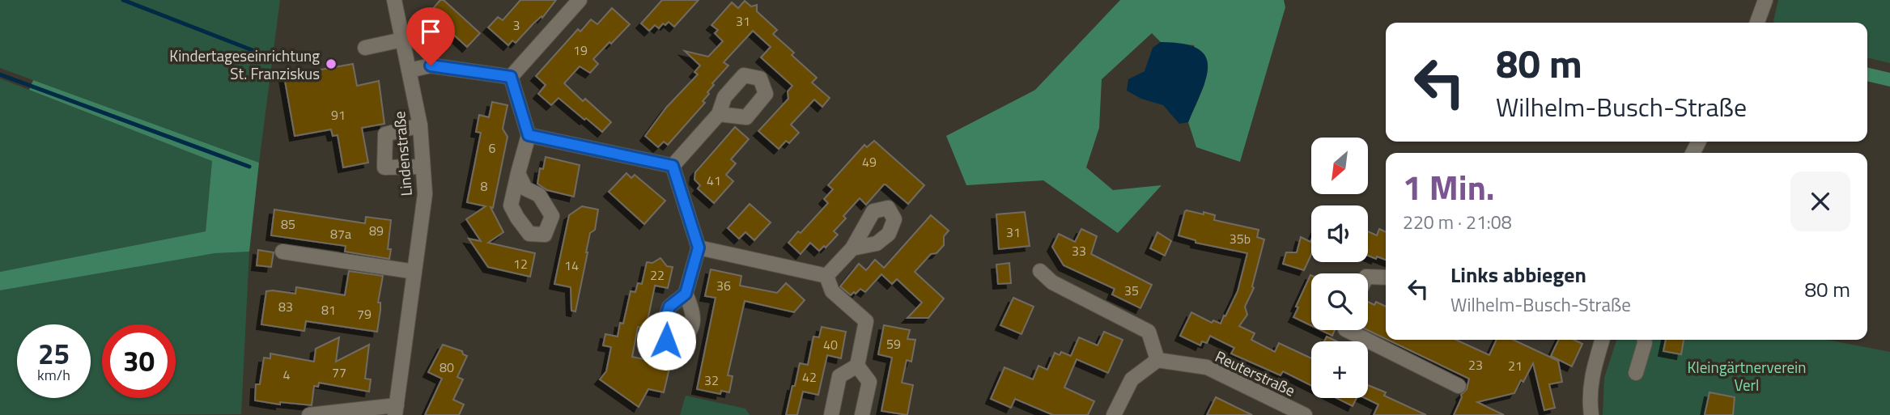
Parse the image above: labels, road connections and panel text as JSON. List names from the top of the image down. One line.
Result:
{"streets":{"street":["Lindenstraße","Reuterstraße"]},"parks":["Kleingärtnerverein Verl"],"places":["Kindertageseinrichtung St. Franziskus"],"house_numbers":["31","3","19","91","6","49","41","8","85","89","31","87a","35b","33","12","14","22","36","35","83","81","79","59","40","23","21","80","77","4","42","32"],"north":"bottom left","page":{"turn":["80 m","Wilhelm-Busch-Straße"],"map_buttons":"+","heading":["1 Min.","220 m · 21:08"],"list":[{"name":"Links abbiegen","note":"Wilhelm-Busch-Straße","value":"80 m"}],"speed":"25 km/h","limit":"30"}}
